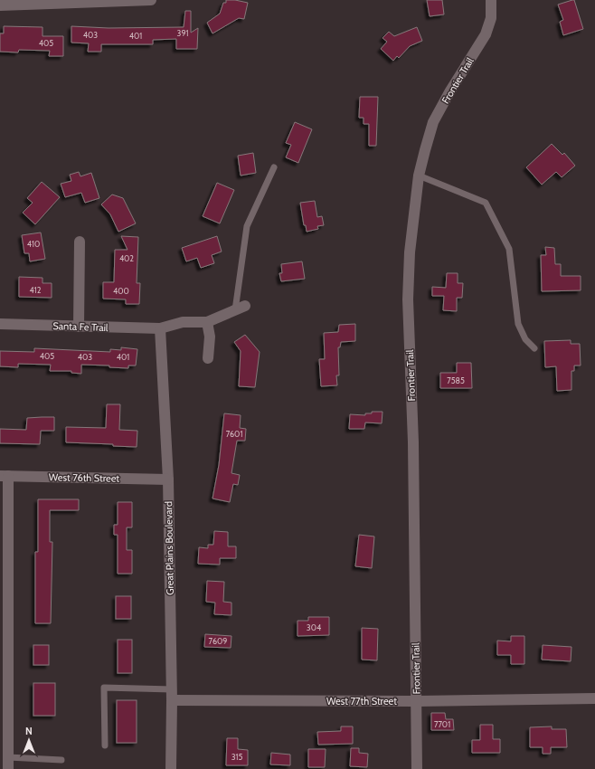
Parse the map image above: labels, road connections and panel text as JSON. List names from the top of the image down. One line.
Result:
{"streets":{"street":["Frontier Trail","Santa Fe Trail","West 76th Street","Great Plains Boulevard","West 77th Street"]},"crossings":[["Frontier Trail","West 77th Street"],["Santa Fe Trail","Great Plains Boulevard"],["West 76th Street","Great Plains Boulevard"],["Great Plains Boulevard","West 77th Street"]],"house_numbers":["391","403","401","405","410","402","412","400","405","403","401","7585","7601","304","7609","7701","315"],"north":"top"}
